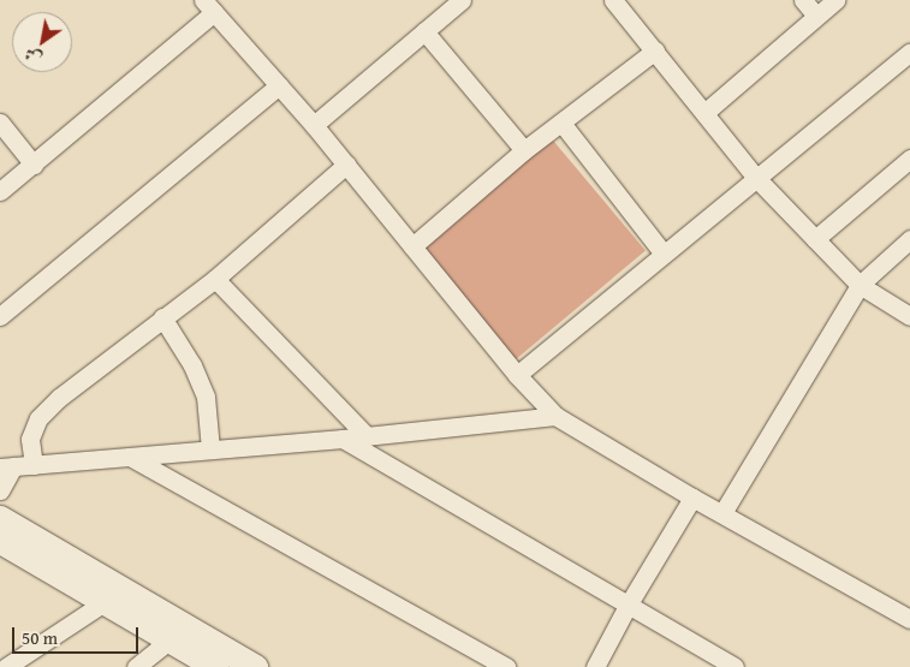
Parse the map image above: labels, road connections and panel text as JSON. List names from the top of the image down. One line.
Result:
{"scale_bar":"50 m","north":"bottom left"}
